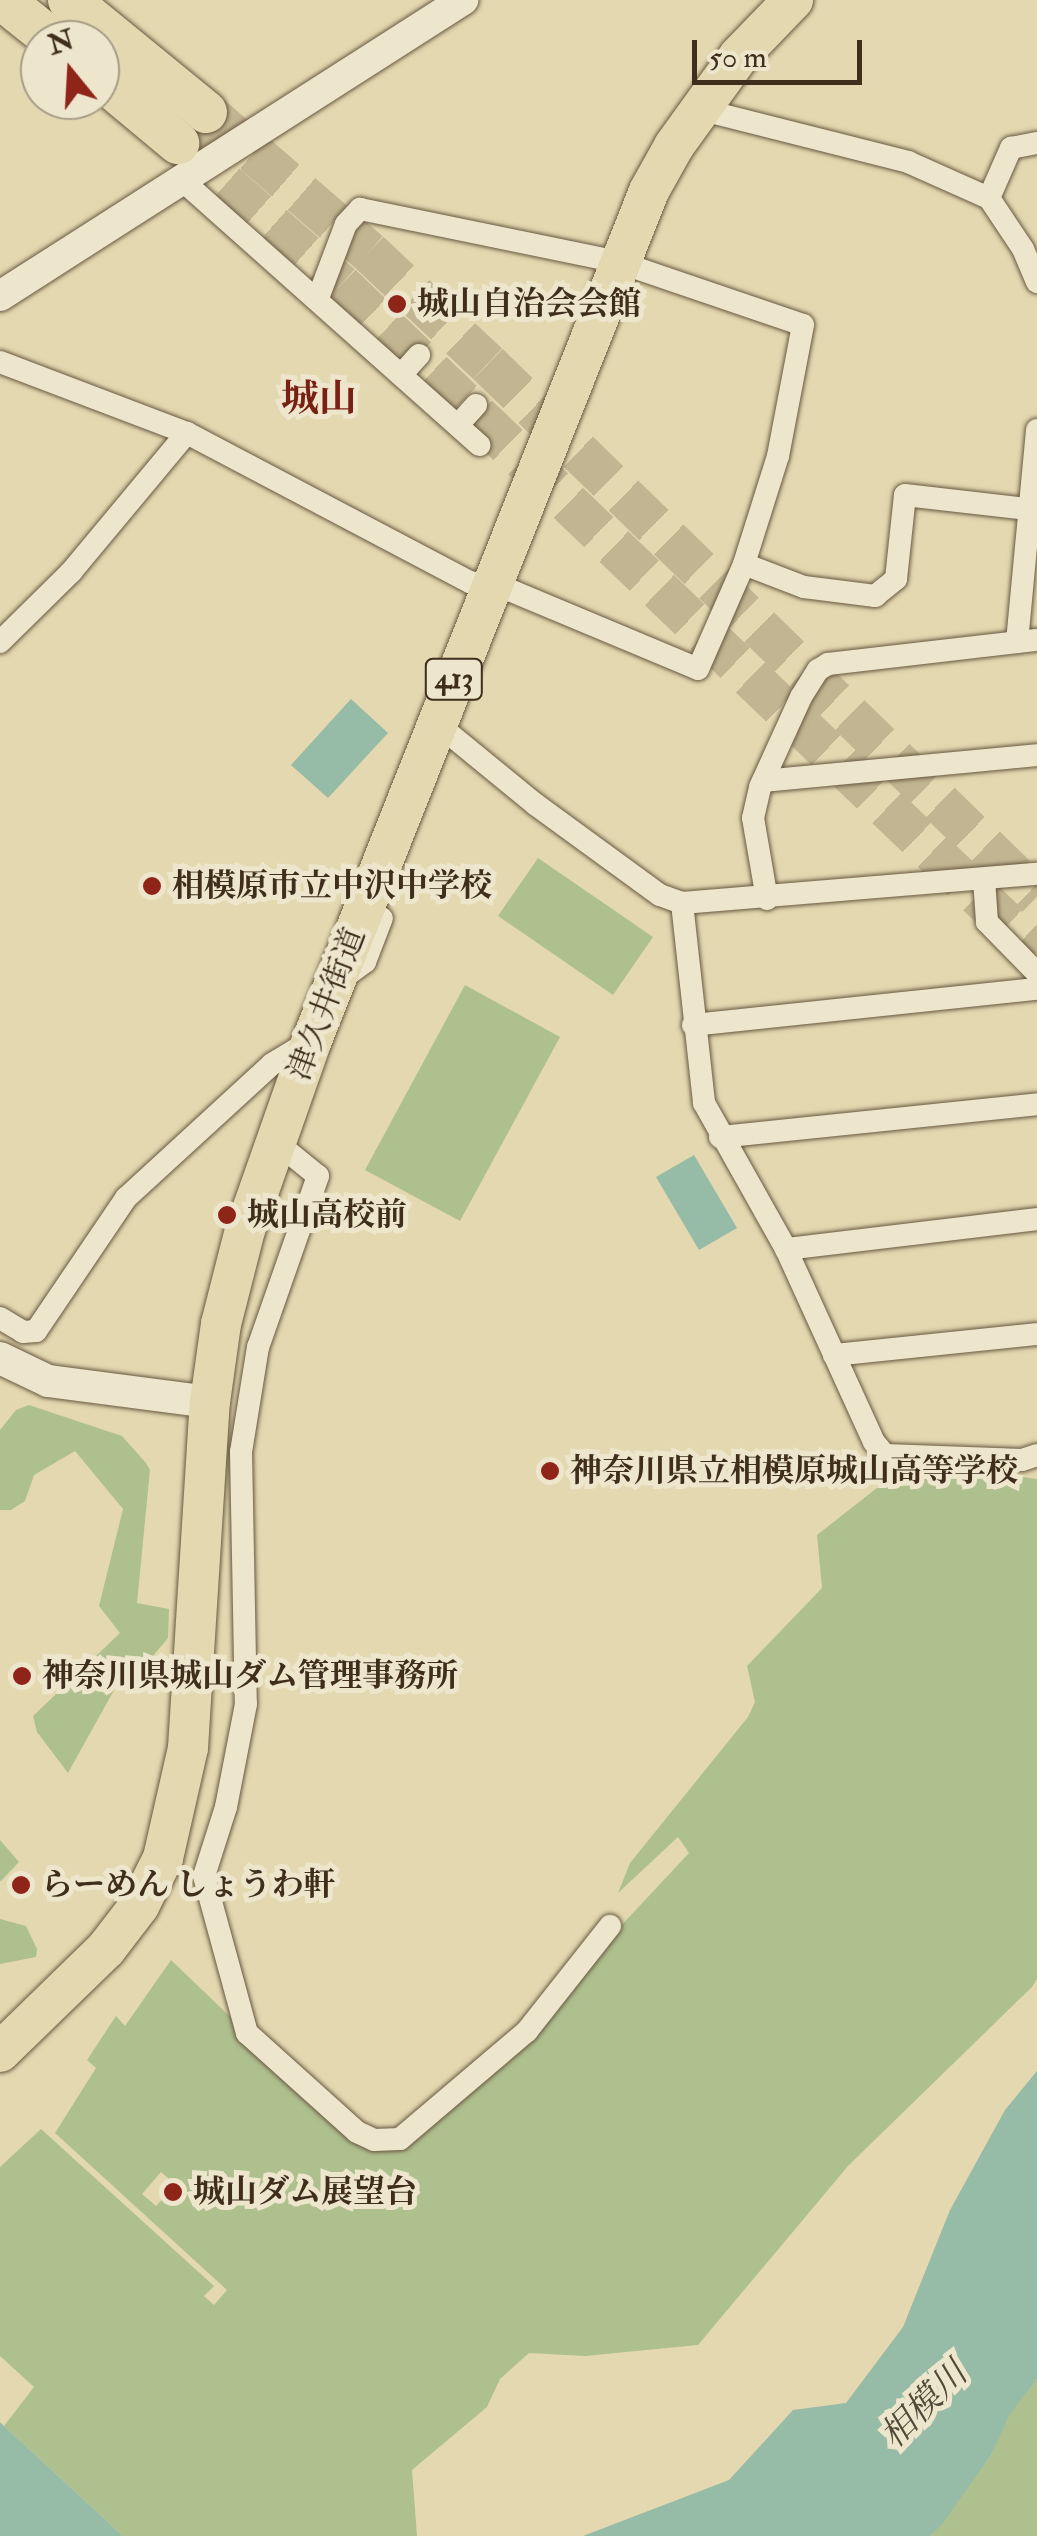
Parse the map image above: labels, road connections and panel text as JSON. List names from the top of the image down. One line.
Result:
{"streets":{"highway":["413","津久井街道"]},"districts":["城山"],"water":["相模川"],"places":["城山自治会会館","相模原市立中沢中学校","城山高校前","神奈川県立相模原城山高等学校","神奈川県城山ダム管理事務所","らーめん しょうわ軒","城山ダム展望台"],"scale_bar":"50 m","north":"top"}
